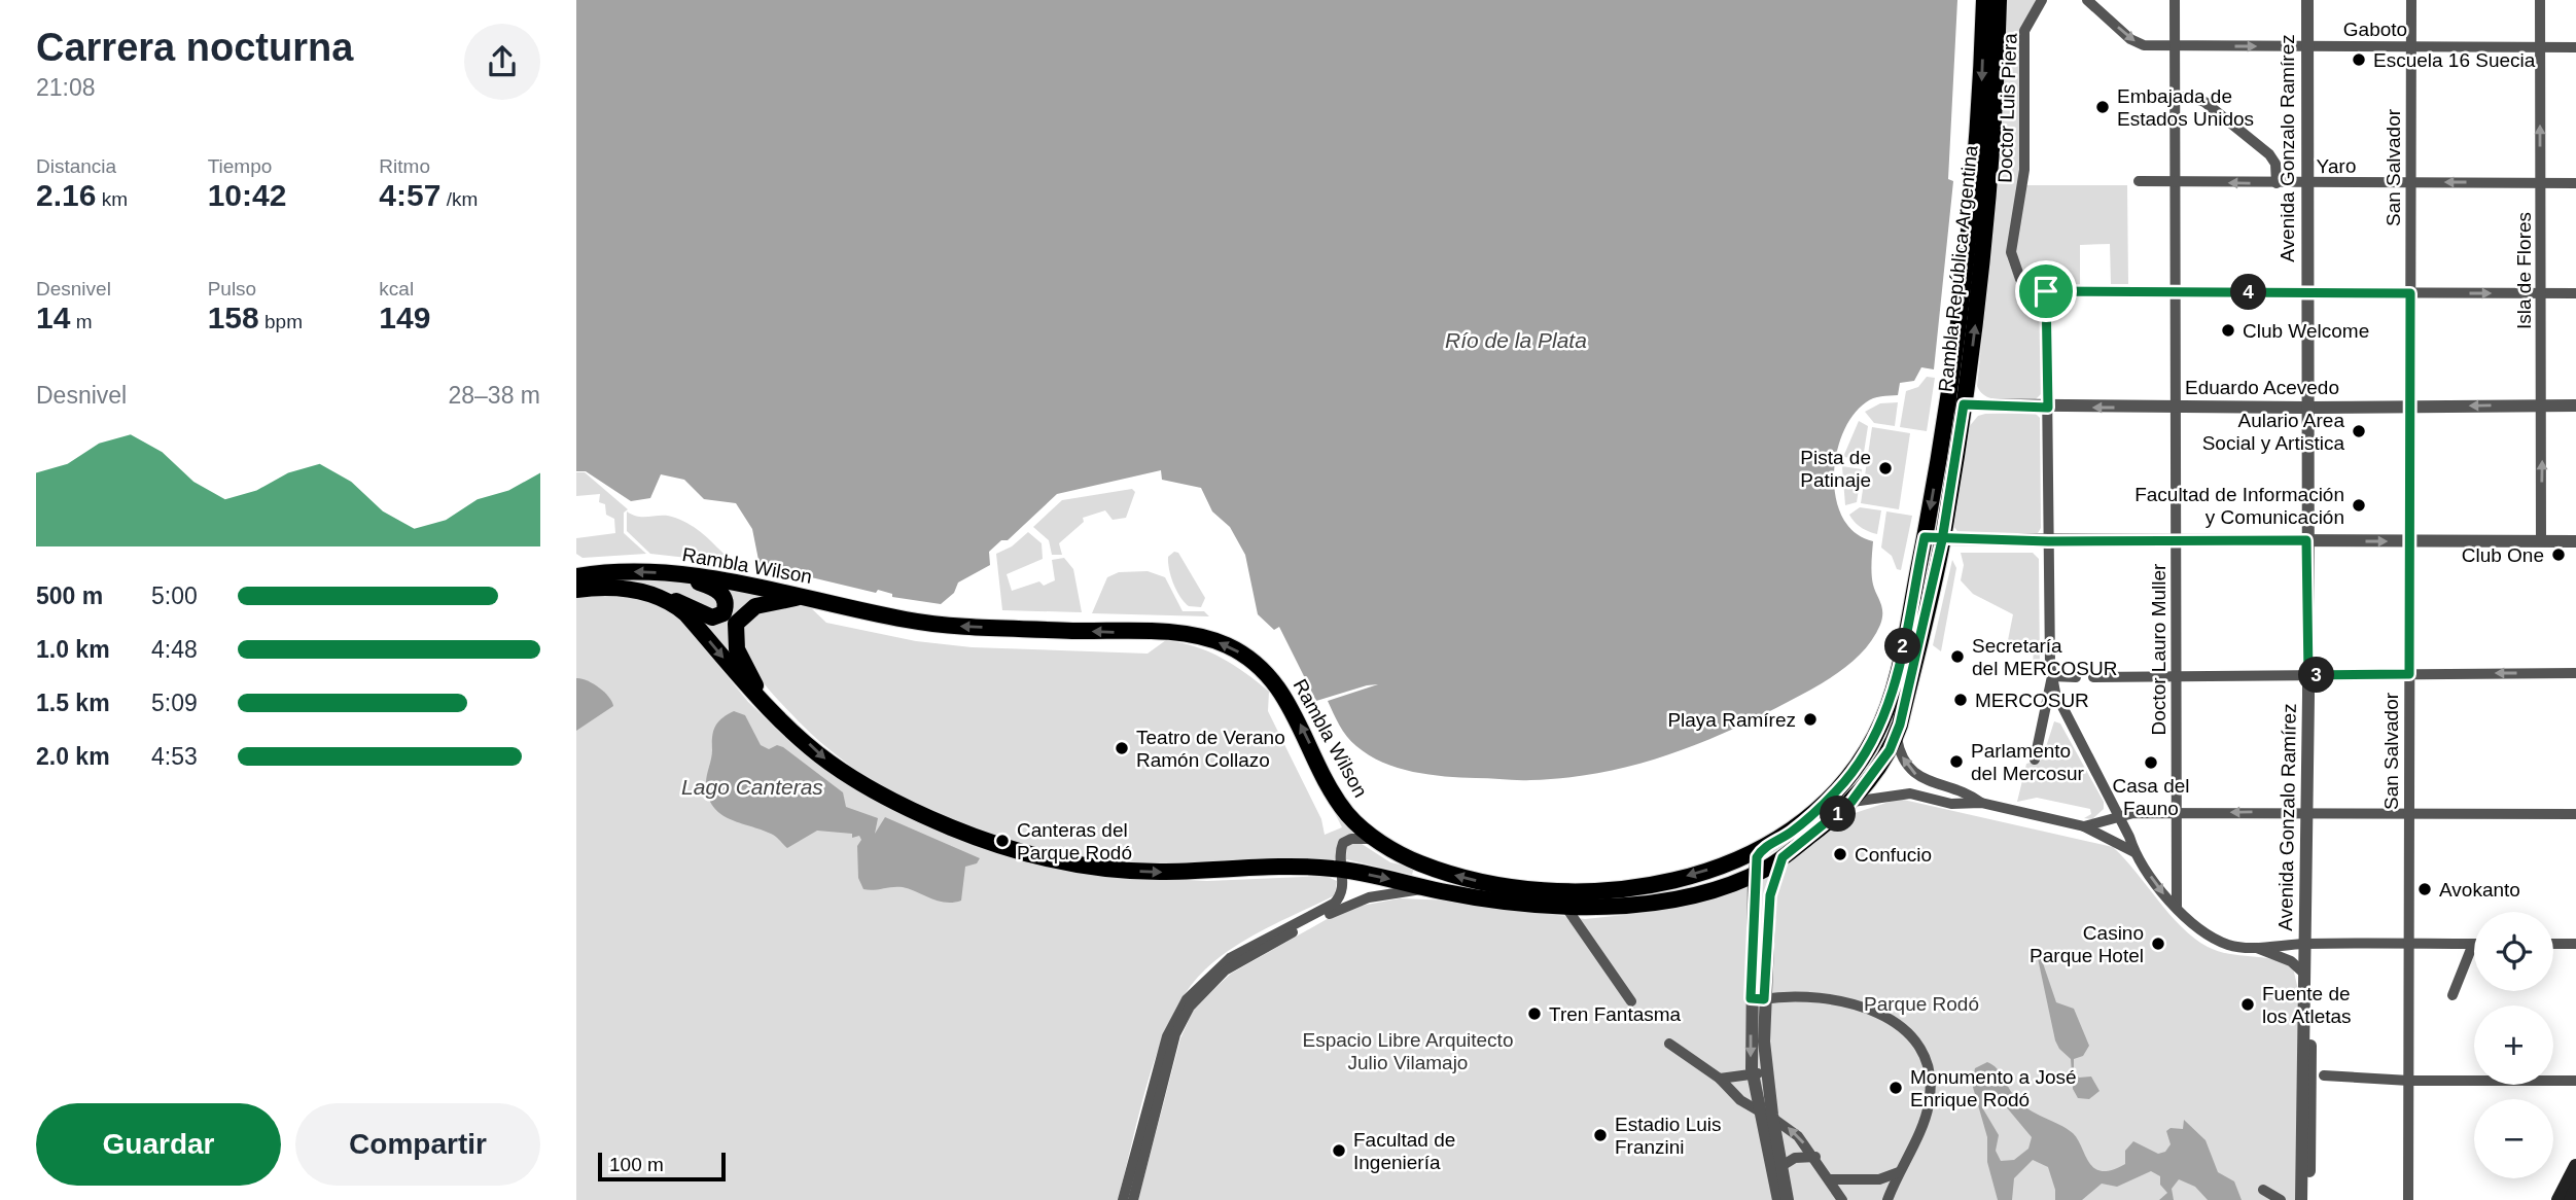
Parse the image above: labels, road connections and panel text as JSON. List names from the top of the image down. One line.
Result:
{"streets":{"main road":["Rambla República Argentina","Rambla Wilson"],"street":["Gaboto","Doctor Luis Piera","Avenida Gonzalo Ramírez","Yaro","San Salvador","Isla de Flores","Eduardo Acevedo","Doctor Lauro Muller"]},"crossings":[["Gaboto","Avenida Gonzalo Ramírez"],["Gaboto","San Salvador"],["Gaboto","Isla de Flores"],["Gaboto","Doctor Lauro Muller"],["Avenida Gonzalo Ramírez","Yaro"],["Avenida Gonzalo Ramírez","Eduardo Acevedo"],["Yaro","San Salvador"],["Yaro","Isla de Flores"],["Yaro","Doctor Lauro Muller"],["San Salvador","Eduardo Acevedo"],["Rambla República Argentina","Eduardo Acevedo"],["Rambla República Argentina","Rambla Wilson"],["Isla de Flores","Eduardo Acevedo"],["Eduardo Acevedo","Doctor Lauro Muller"]],"one_way":["Gaboto","Yaro","Isla de Flores"],"water":["Río de la Plata","Lago Canteras"],"parks":["Parque Rodó","Espacio Libre Arquitecto Julio Vilamajo"],"places":["Escuela 16 Suecia","Embajada de Estados Unidos","Club Welcome","Aulario Area Social y Artistica","Pista de Patinaje","Facultad de Información y Comunicación","Club One","Secretaría del MERCOSUR","MERCOSUR","Playa Ramírez","Teatro de Verano Ramón Collazo","Parlamento del Mercosur","Casa del Fauno","Canteras del Parque Rodó","Confucio","Avokanto","Casino Parque Hotel","Fuente de los Atletas","Tren Fantasma","Monumento a José Enrique Rodó","Estadio Luis Franzini","Facultad de Ingeniería"],"scale_bar":"100 m","page":{"heading":["Carrera nocturna","21:08"],"stats":[["Distancia","2.16 km"],["Tiempo","10:42"],["Ritmo","4:57 /km"],["Desnivel","14 m"],["Pulso","158 bpm"],["kcal","149"]],"pins":["4","2","3","1"],"chart":["Desnivel","28–38 m"],"list":[{"name":"500 m","note":"5:00"},{"name":"1.0 km","note":"4:48"},{"name":"1.5 km","note":"5:09"},{"name":"2.0 km","note":"4:53"}],"map_buttons":["+","−"],"buttons":["Guardar","Compartir"],"scale":"100 m"}}
